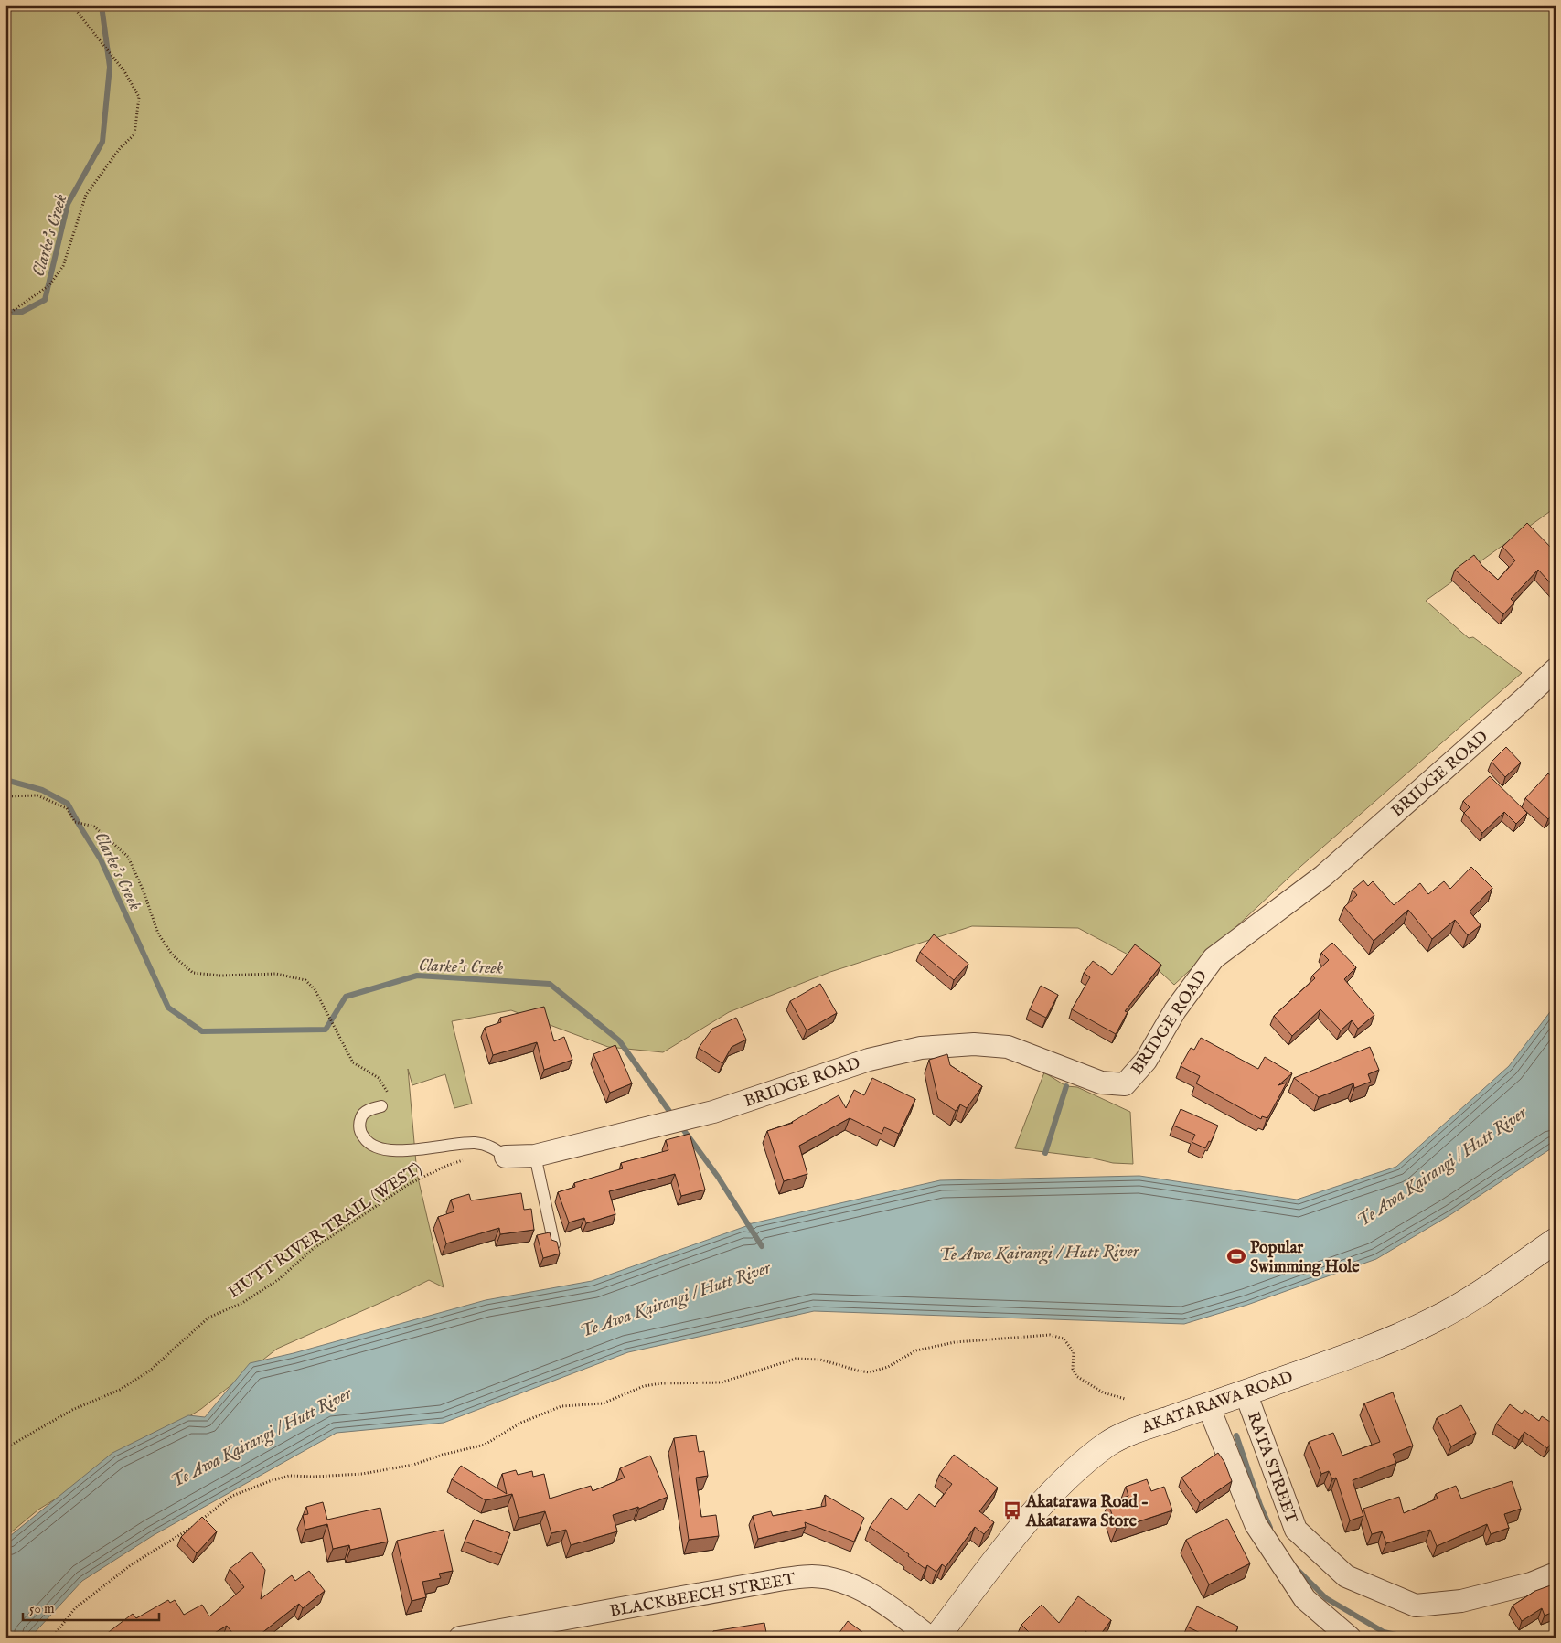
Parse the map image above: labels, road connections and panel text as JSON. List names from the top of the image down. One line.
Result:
{"streets":{"street":["BRIDGE ROAD","AKATARAWA ROAD","RATA STREET","BLACKBEECH STREET"],"path":["HUTT RIVER TRAIL (WEST)"]},"crossings":[["AKATARAWA ROAD","RATA STREET"]],"water":["Clarke's Creek","Te Awa Kairangi / Hutt River"],"places":{"sports":["Popular Swimming Hole"],"bus stop":["Akatarawa Road - Akatarawa Store"]},"scale_bar":"50 m"}
